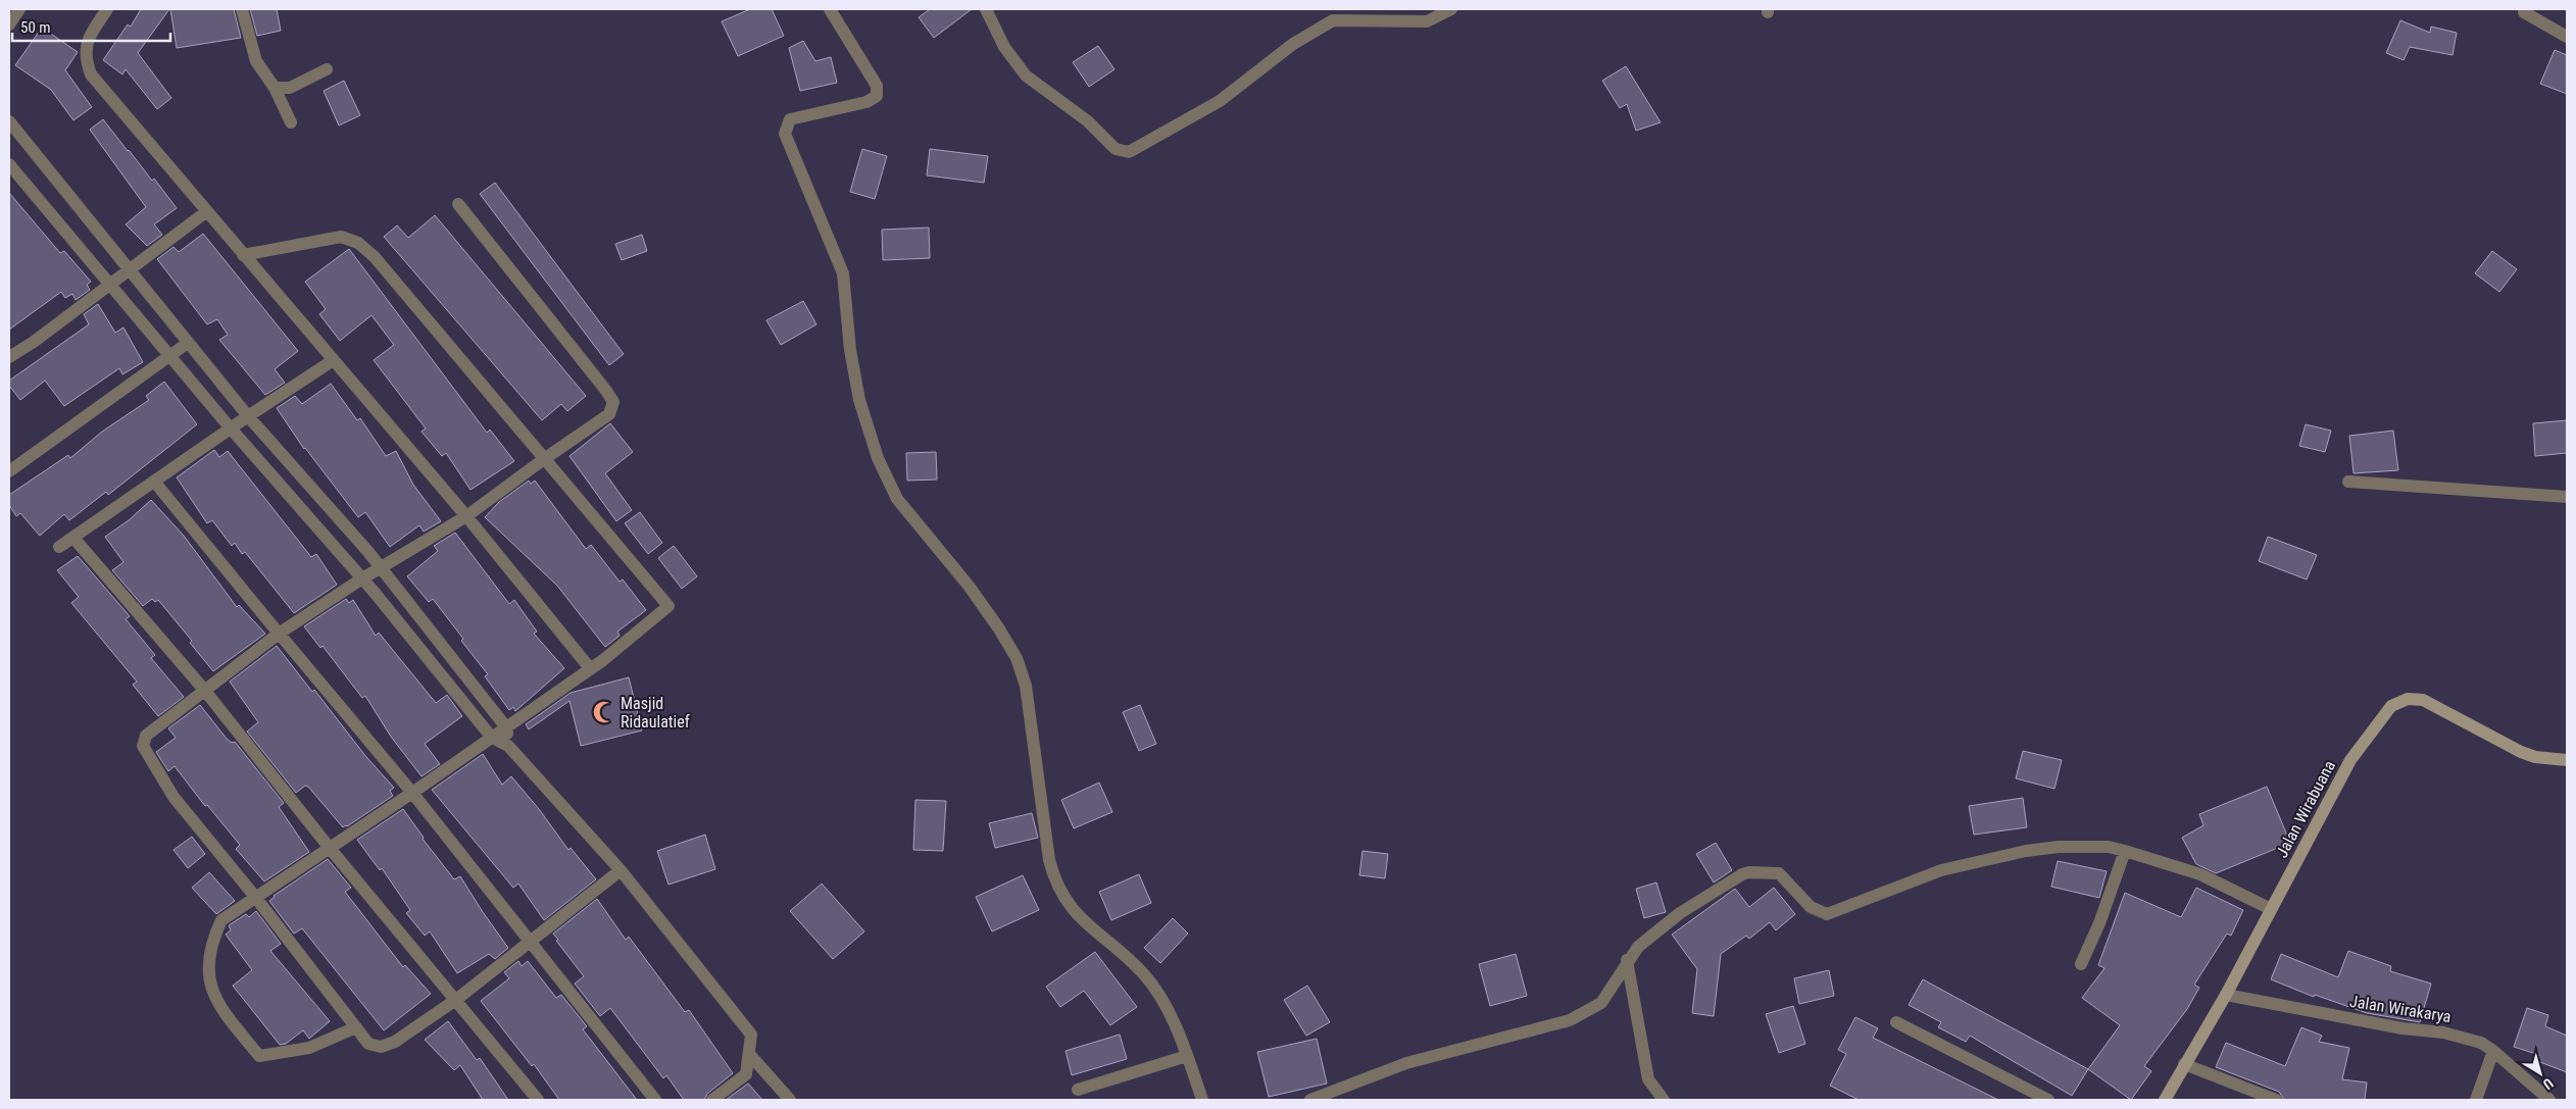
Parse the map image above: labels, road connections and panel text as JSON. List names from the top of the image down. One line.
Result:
{"streets":{"street":["Jalan Wirabuana","Jalan Wirakarya"]},"crossings":[["Jalan Wirabuana","Jalan Wirakarya"]],"places":{"mosque":["Masjid Ridaulatief"]},"scale_bar":"50 m","north":"bottom right"}
